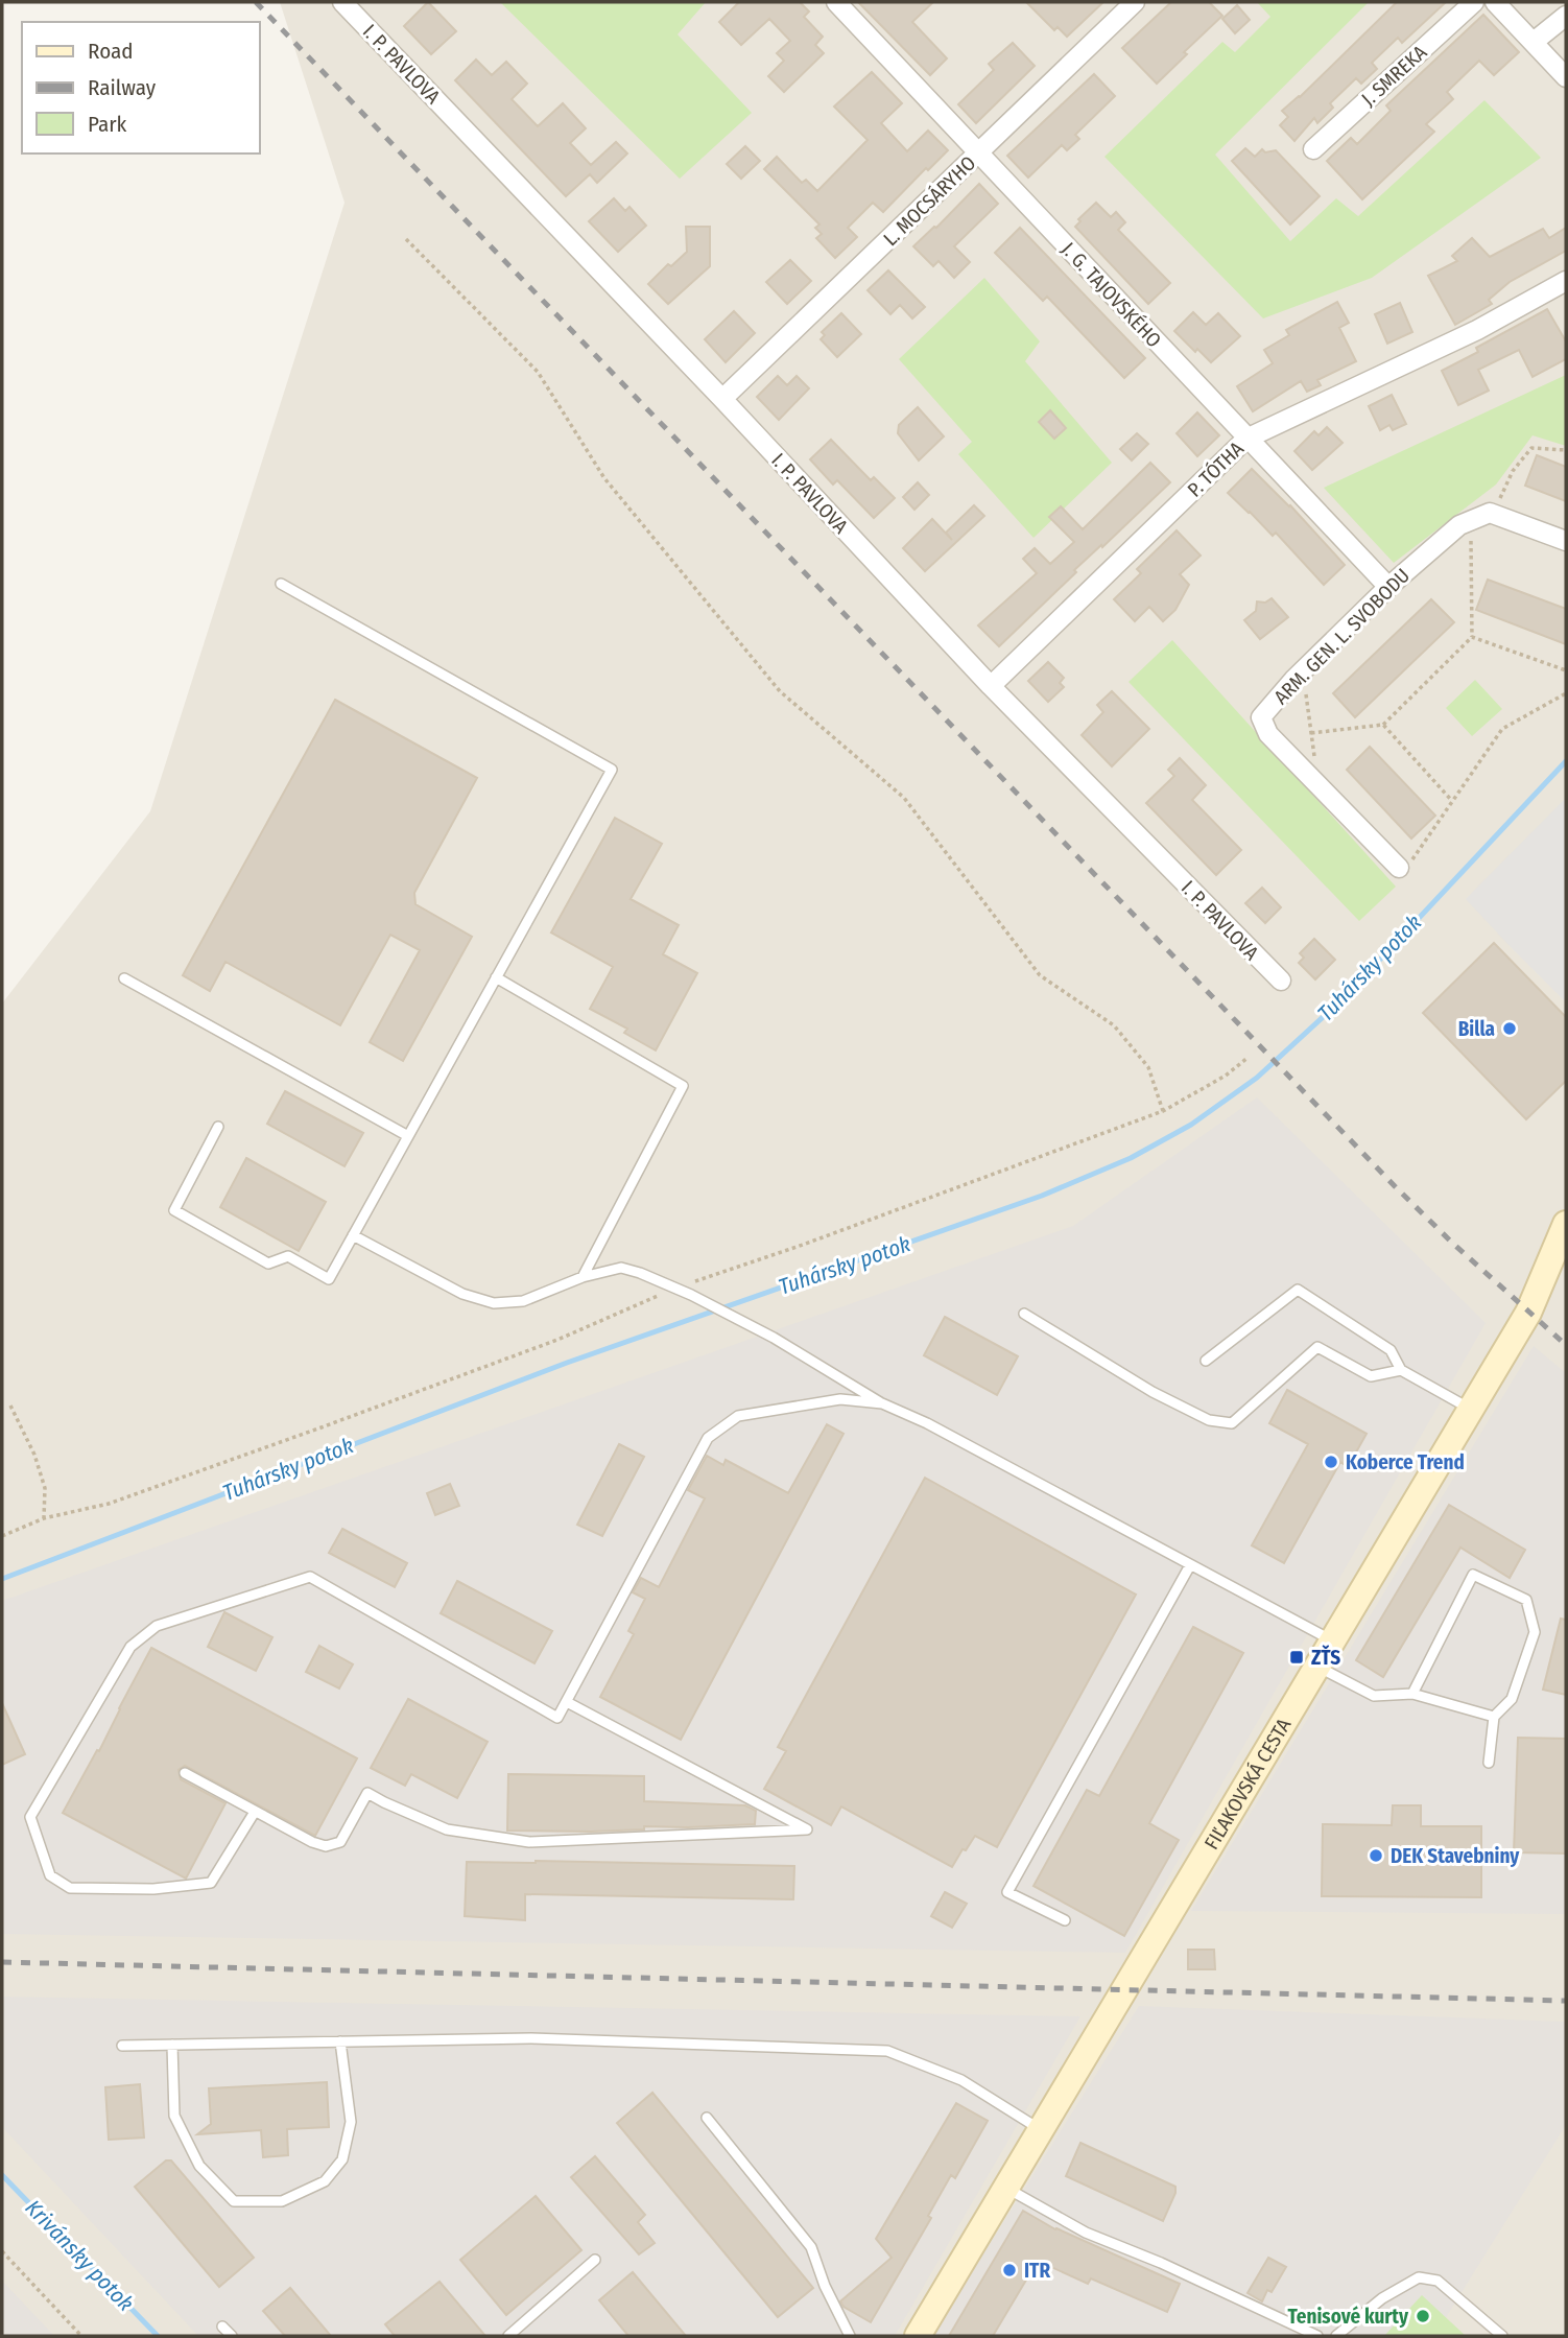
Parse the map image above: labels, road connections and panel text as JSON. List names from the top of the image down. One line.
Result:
{"streets":{"street":["I. P. PAVLOVA","J. SMREKA","L. MOCSÁRYHO","J. G. TAJOVSKÉHO","P. TÓTHA","ARM. GEN. L. SVOBODU","FIĽAKOVSKÁ CESTA"]},"crossings":[["I. P. PAVLOVA","L. MOCSÁRYHO"],["I. P. PAVLOVA","P. TÓTHA"],["L. MOCSÁRYHO","J. G. TAJOVSKÉHO"],["J. G. TAJOVSKÉHO","P. TÓTHA"],["J. G. TAJOVSKÉHO","ARM. GEN. L. SVOBODU"]],"water":["Tuhársky potok","Krivánsky potok"],"places":{"other":["Billa","Koberce Trend","DEK Stavebniny","ITR","Tenisové kurty"],"transit":["ZŤS"]},"legend":["Road","Railway","Park"]}
